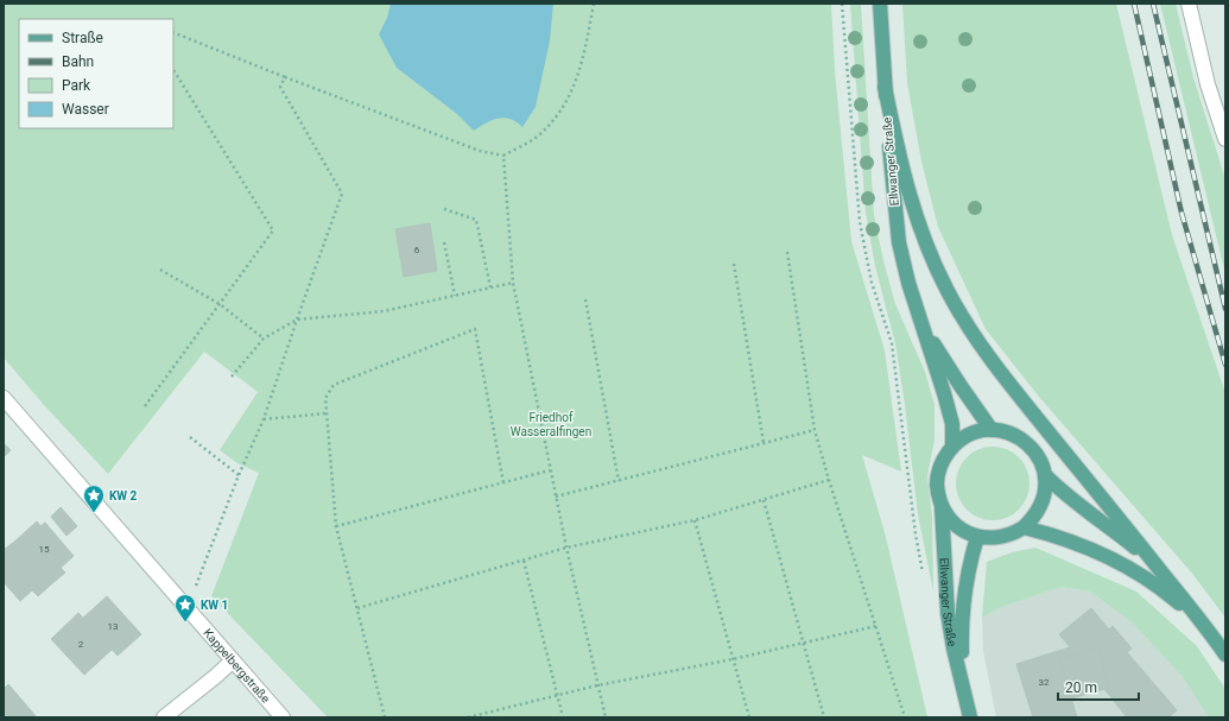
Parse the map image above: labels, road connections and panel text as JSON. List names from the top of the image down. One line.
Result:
{"streets":{"main road":["Ellwanger Straße"],"street":["Kappelbergstraße"]},"parks":["Friedhof Wasseralfingen"],"places":{"place":["KW 2","KW 1"]},"house_numbers":["6","15","13","2","32"],"legend":["Straße","Bahn","Park","Wasser"],"scale_bar":"20 m"}
